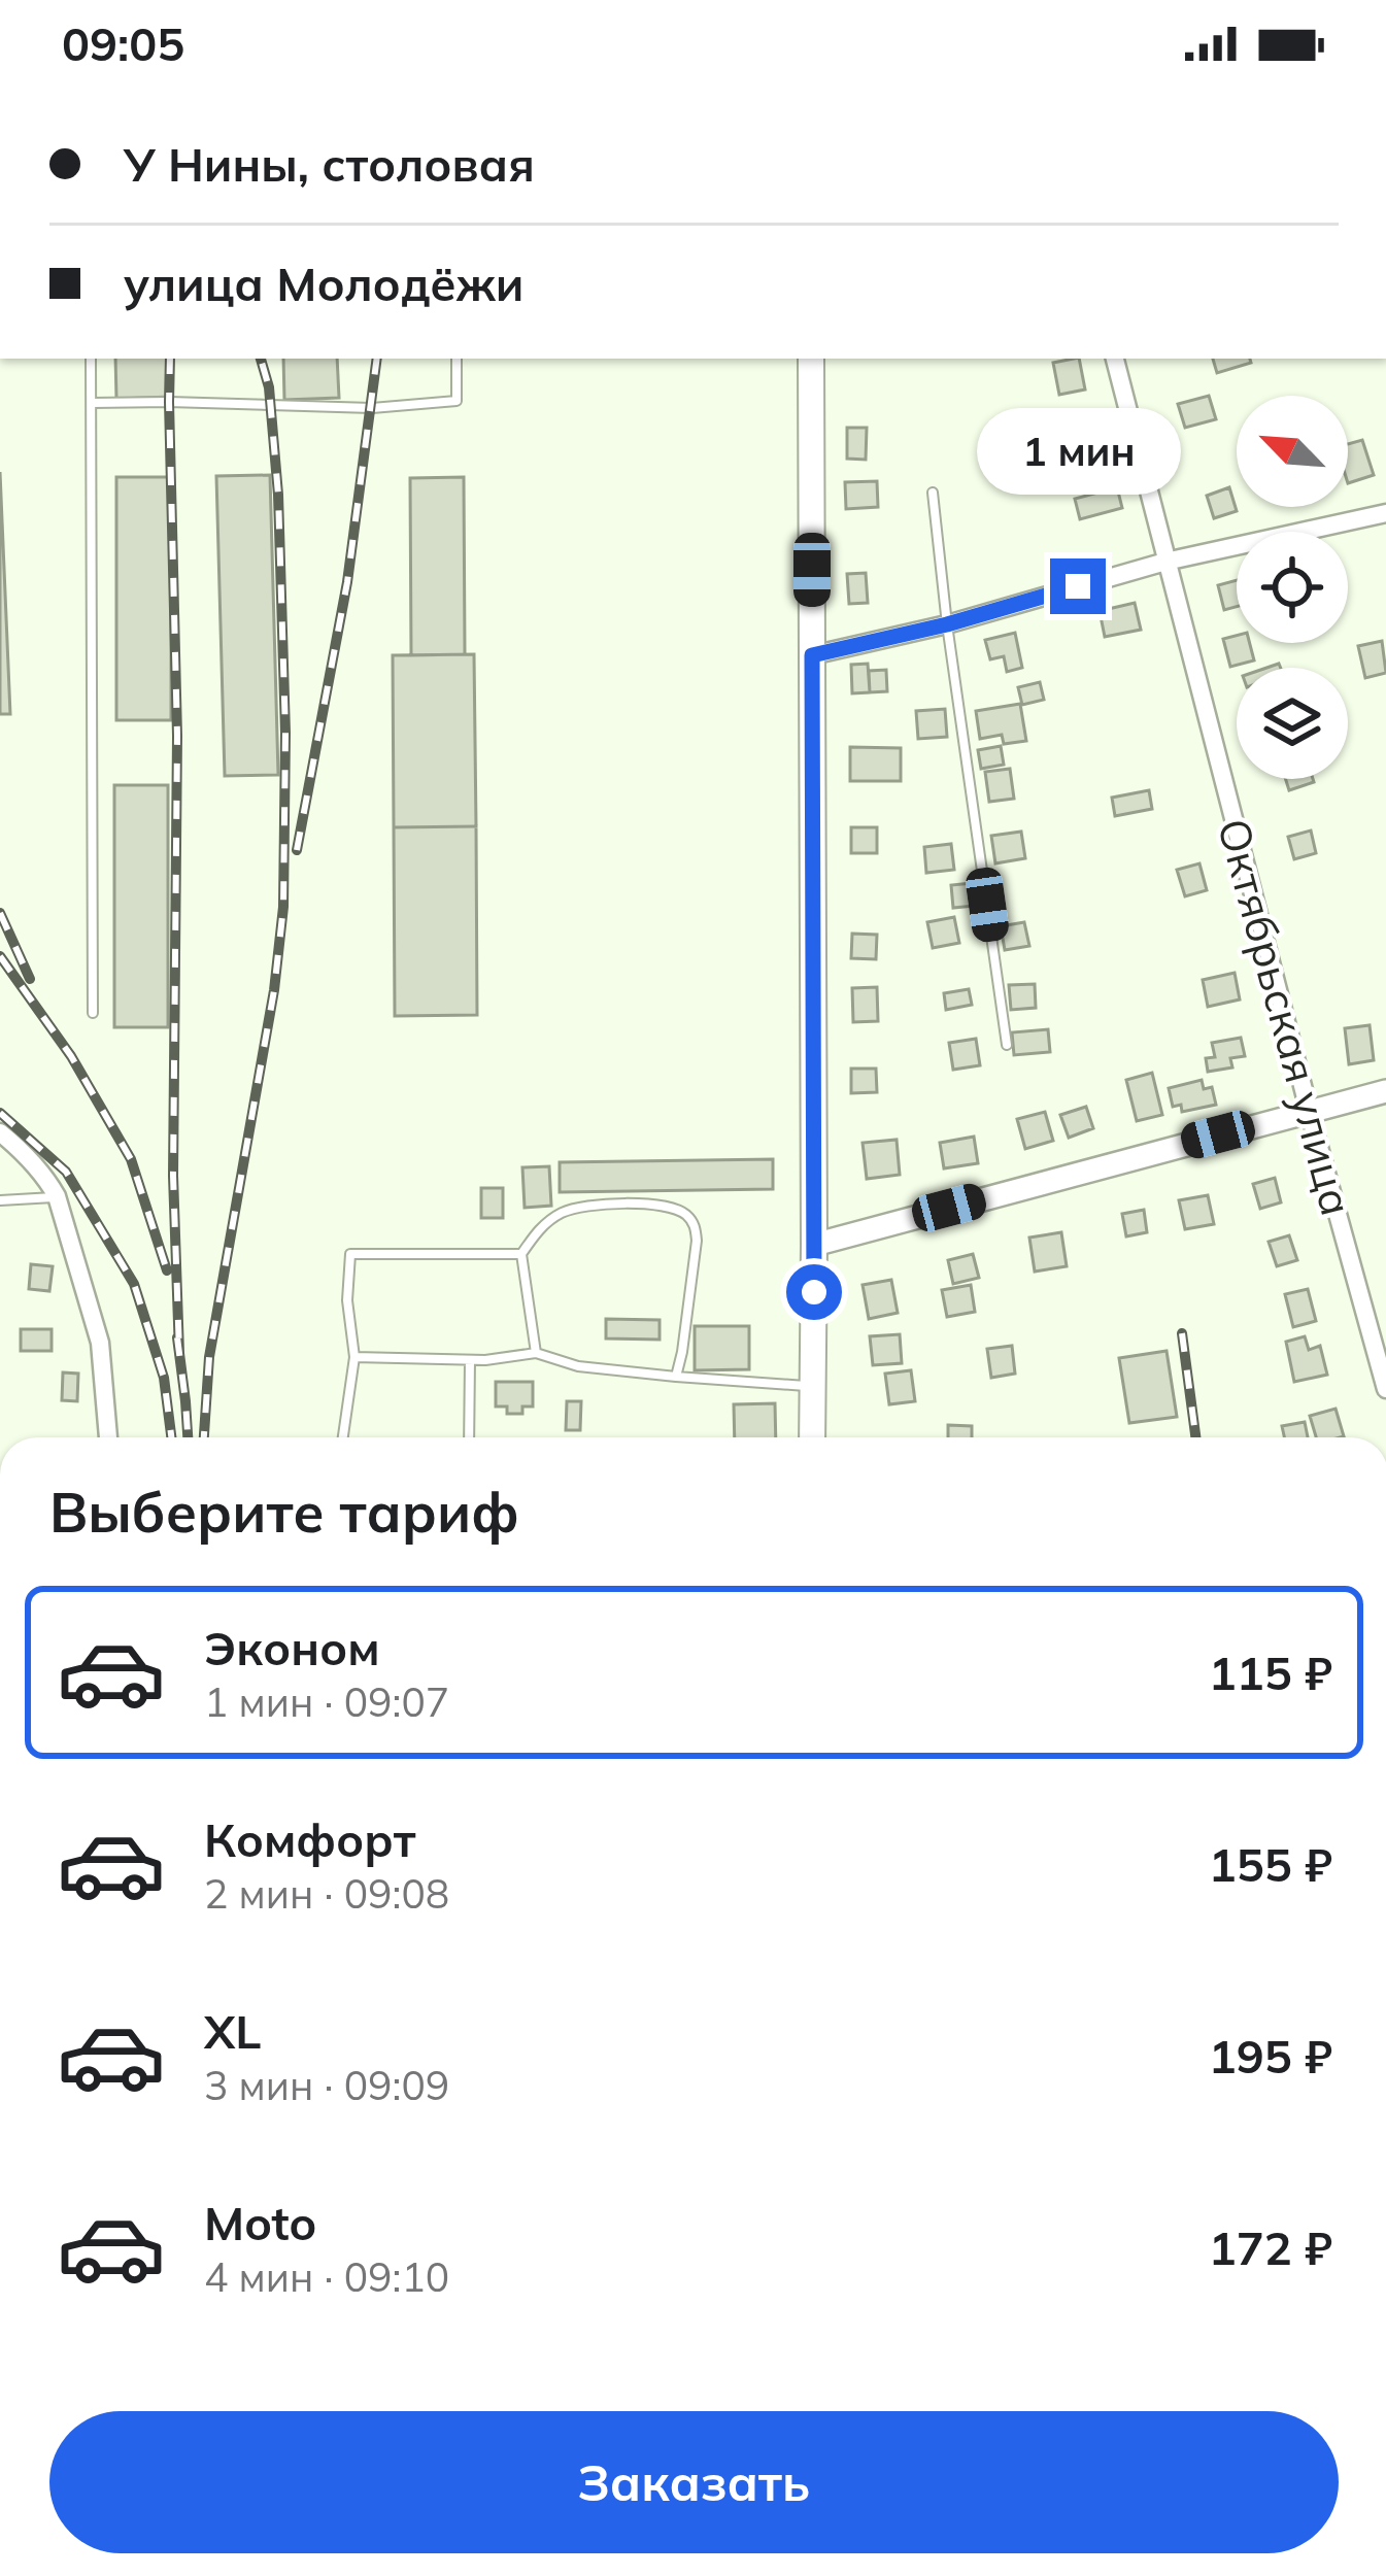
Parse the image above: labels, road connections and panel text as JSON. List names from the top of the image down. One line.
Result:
{"streets":{"street":["Октябрьская улица"]},"north":"top left","page":{"status":"09:05","banner":["У Нины, столовая","улица Молодёжи"],"bubble":"1 мин","heading":"Выберите тариф","list":[{"name":"Эконом","note":"1 мин · 09:07","value":"115 ₽"},{"name":"Комфорт","note":"2 мин · 09:08","value":"155 ₽"},{"name":"XL","note":"3 мин · 09:09","value":"195 ₽"},{"name":"Moto","note":"4 мин · 09:10","value":"172 ₽"}],"buttons":"Заказать"}}
